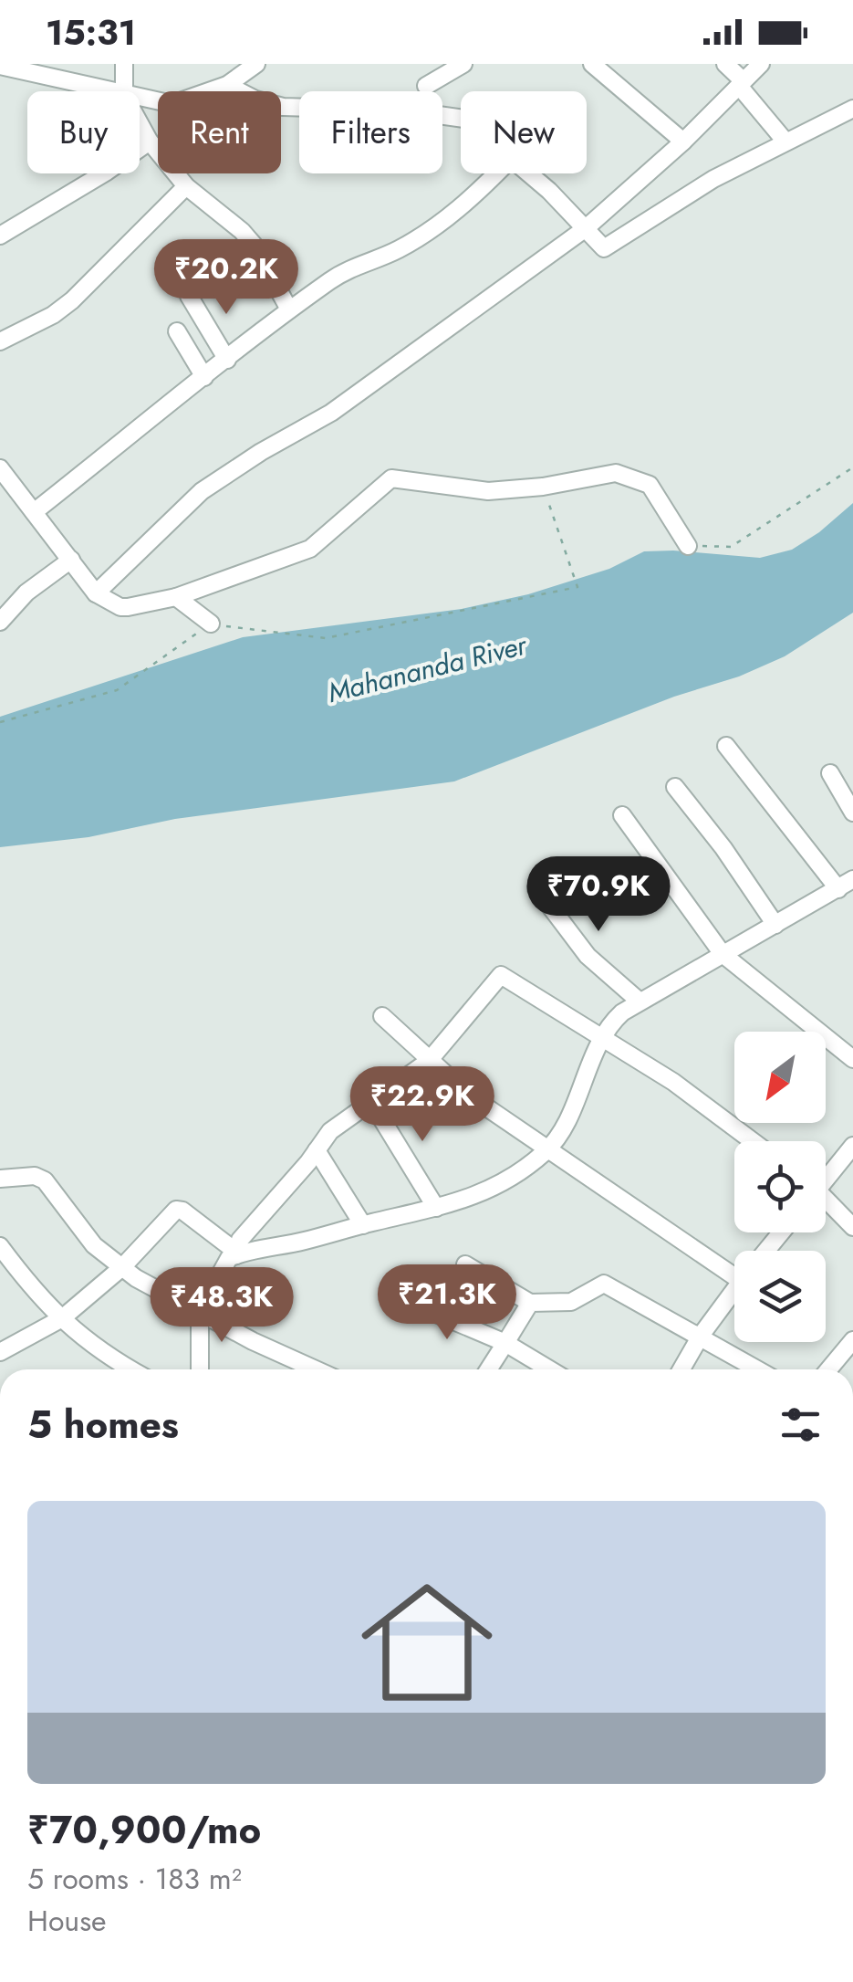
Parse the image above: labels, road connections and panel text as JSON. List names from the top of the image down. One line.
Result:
{"water":["Mahananda River"],"north":"bottom left","page":{"status":"15:31","chip":["Buy","Rent","Filters","New"],"price":["₹20.2K","₹70.9K","₹22.9K","₹21.3K","₹48.3K"],"heading":"5 homes","list":[{"name":"₹70,900/mo","note":"5 rooms · 183 m² · House"}]}}
